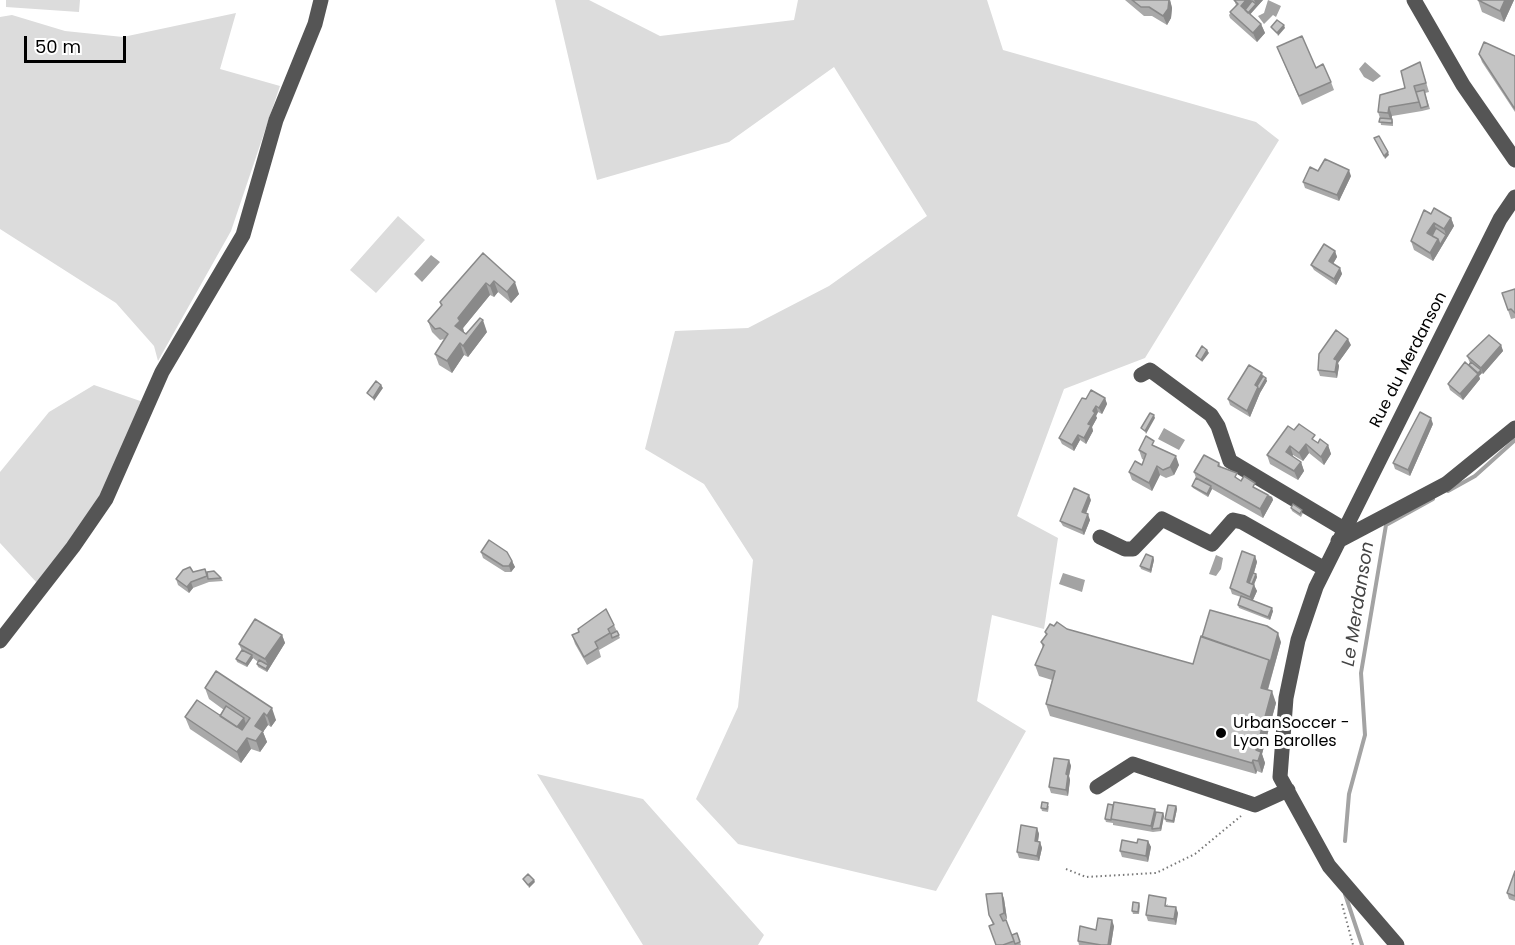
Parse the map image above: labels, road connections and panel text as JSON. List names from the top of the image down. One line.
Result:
{"streets":{"street":["Rue du Merdanson"]},"water":["Le Merdanson"],"places":["UrbanSoccer - Lyon Barolles"],"scale_bar":"50 m"}
